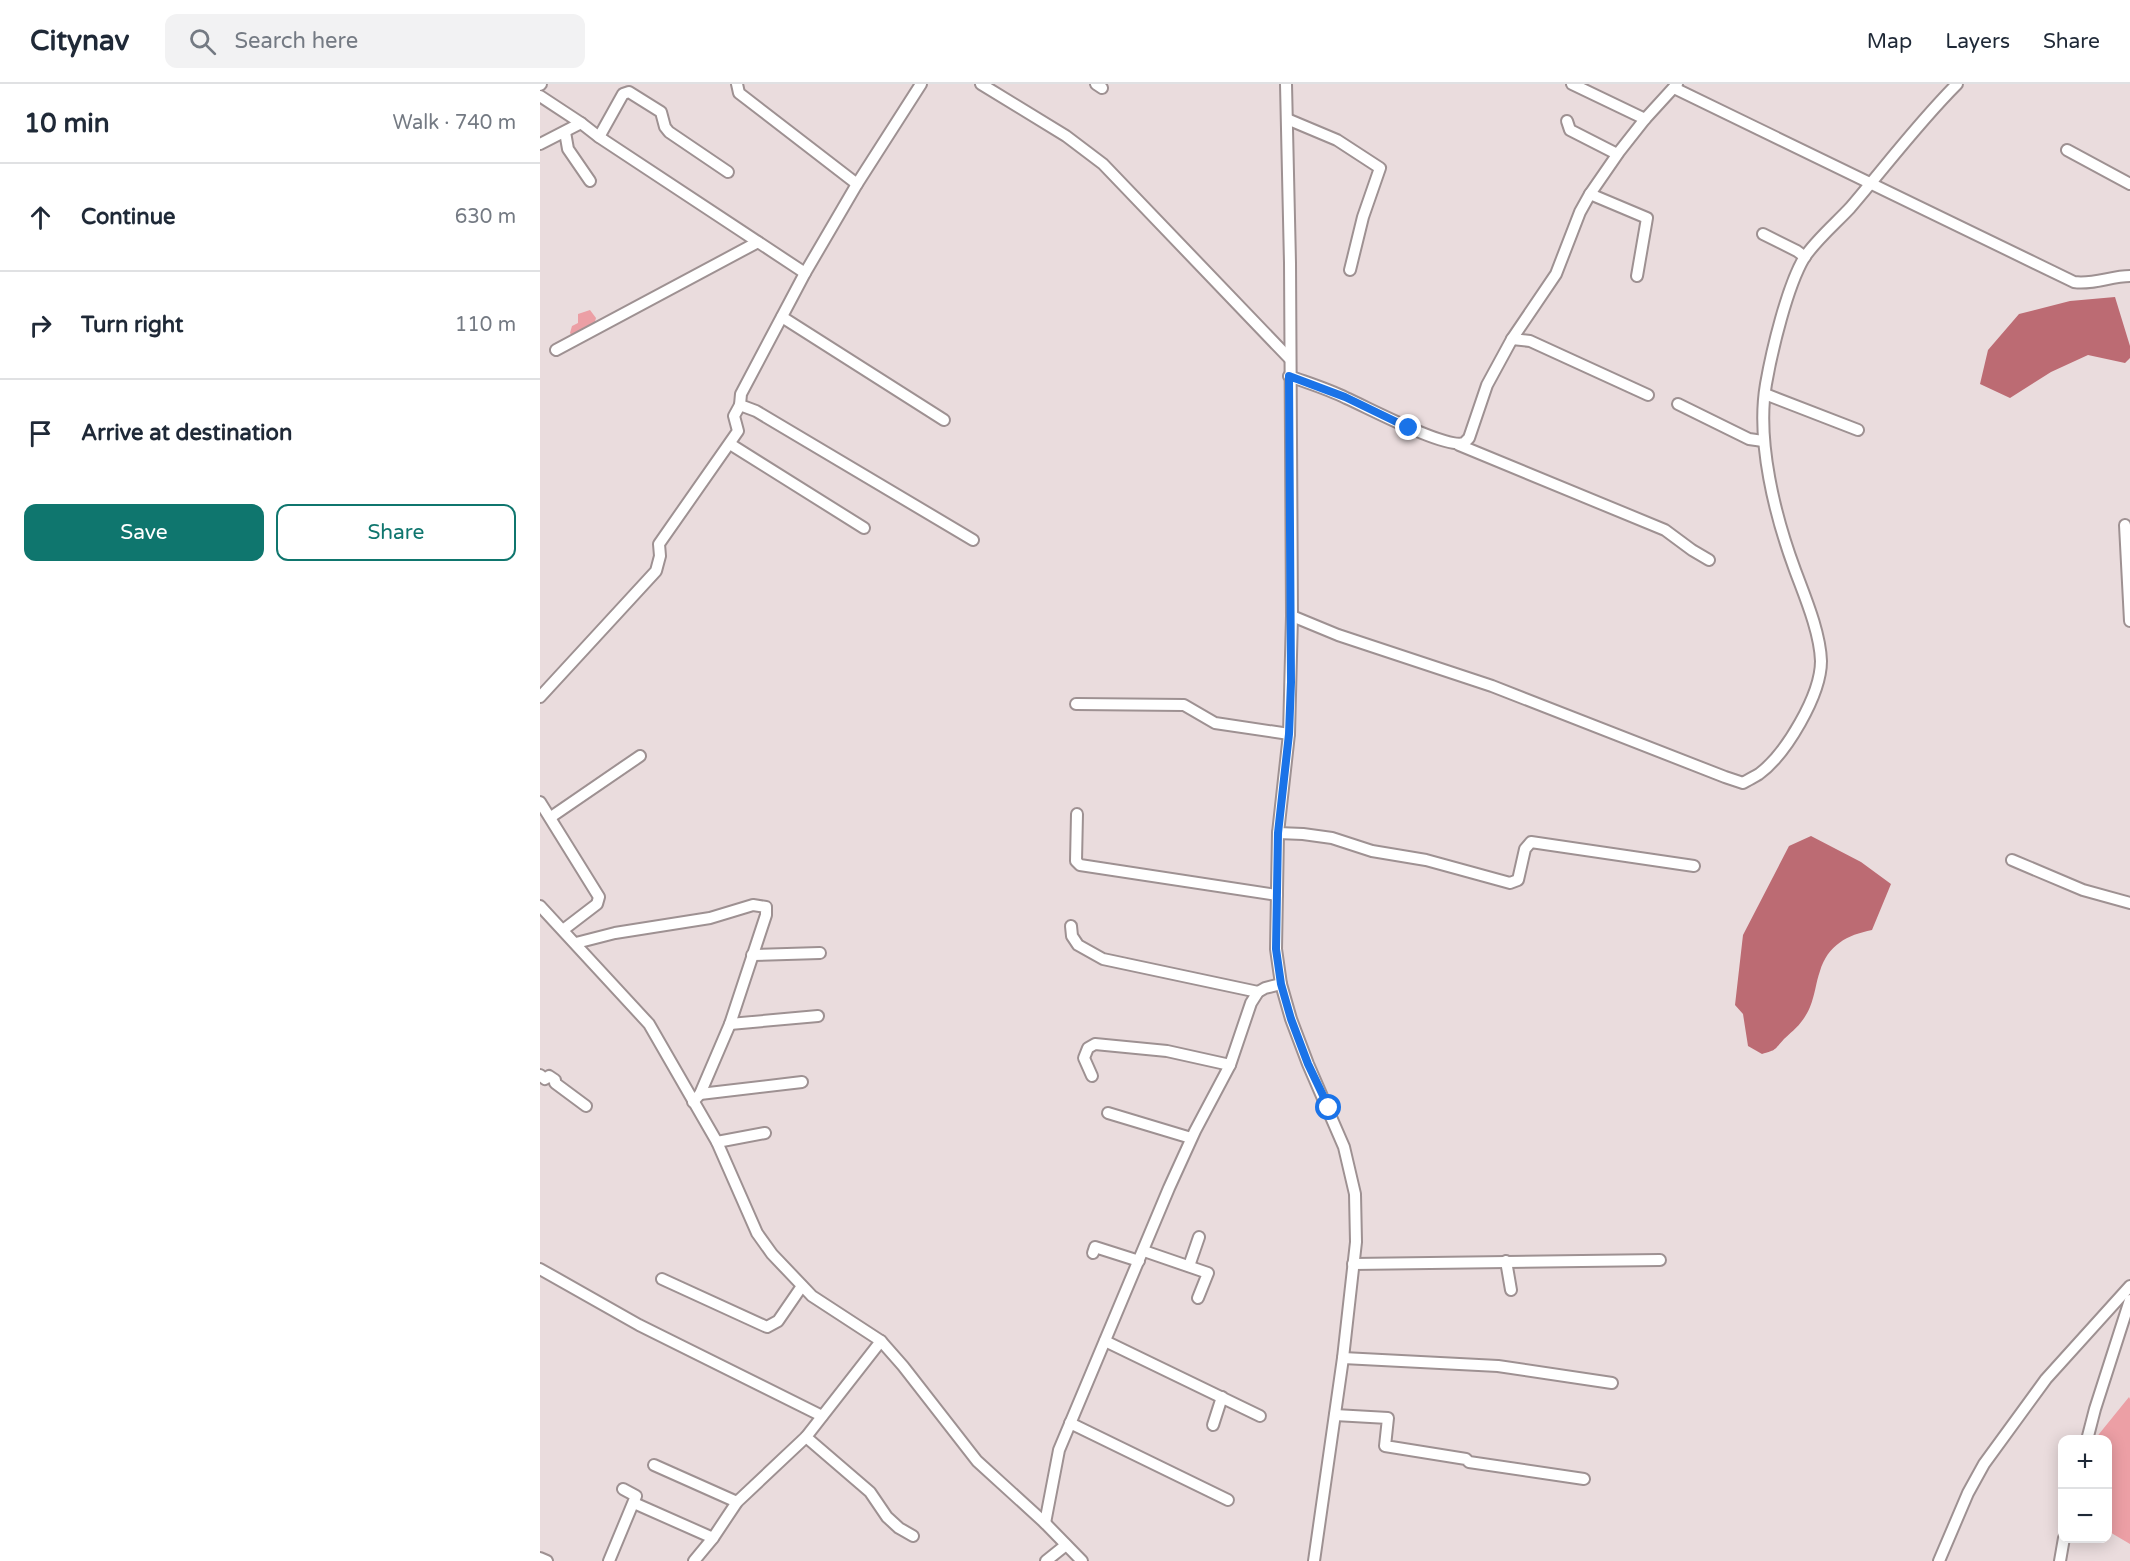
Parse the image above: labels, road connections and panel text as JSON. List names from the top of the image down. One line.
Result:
{"page":{"header":"Citynav","search":"Search here","nav":["Map","Layers","Share"],"heading":["10 min","Walk · 740 m"],"list":[["Continue","630 m"],["Turn right","110 m"],"Arrive at destination"],"buttons":["Save","Share"],"map_buttons":["+","−"]}}
